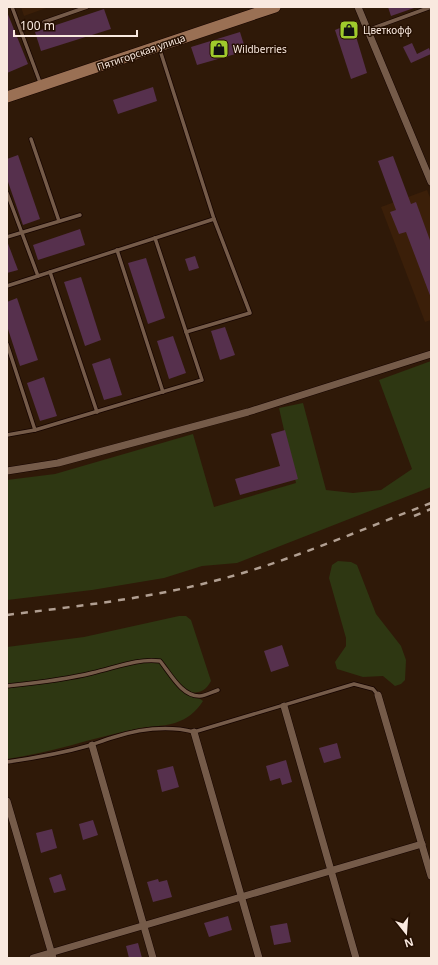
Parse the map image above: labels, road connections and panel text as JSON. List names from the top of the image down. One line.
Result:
{"streets":{"main road":["Пятигорская улица"]},"places":{"shop":["Цветкофф","Wildberries"]},"scale_bar":"100 m","north":"bottom"}
